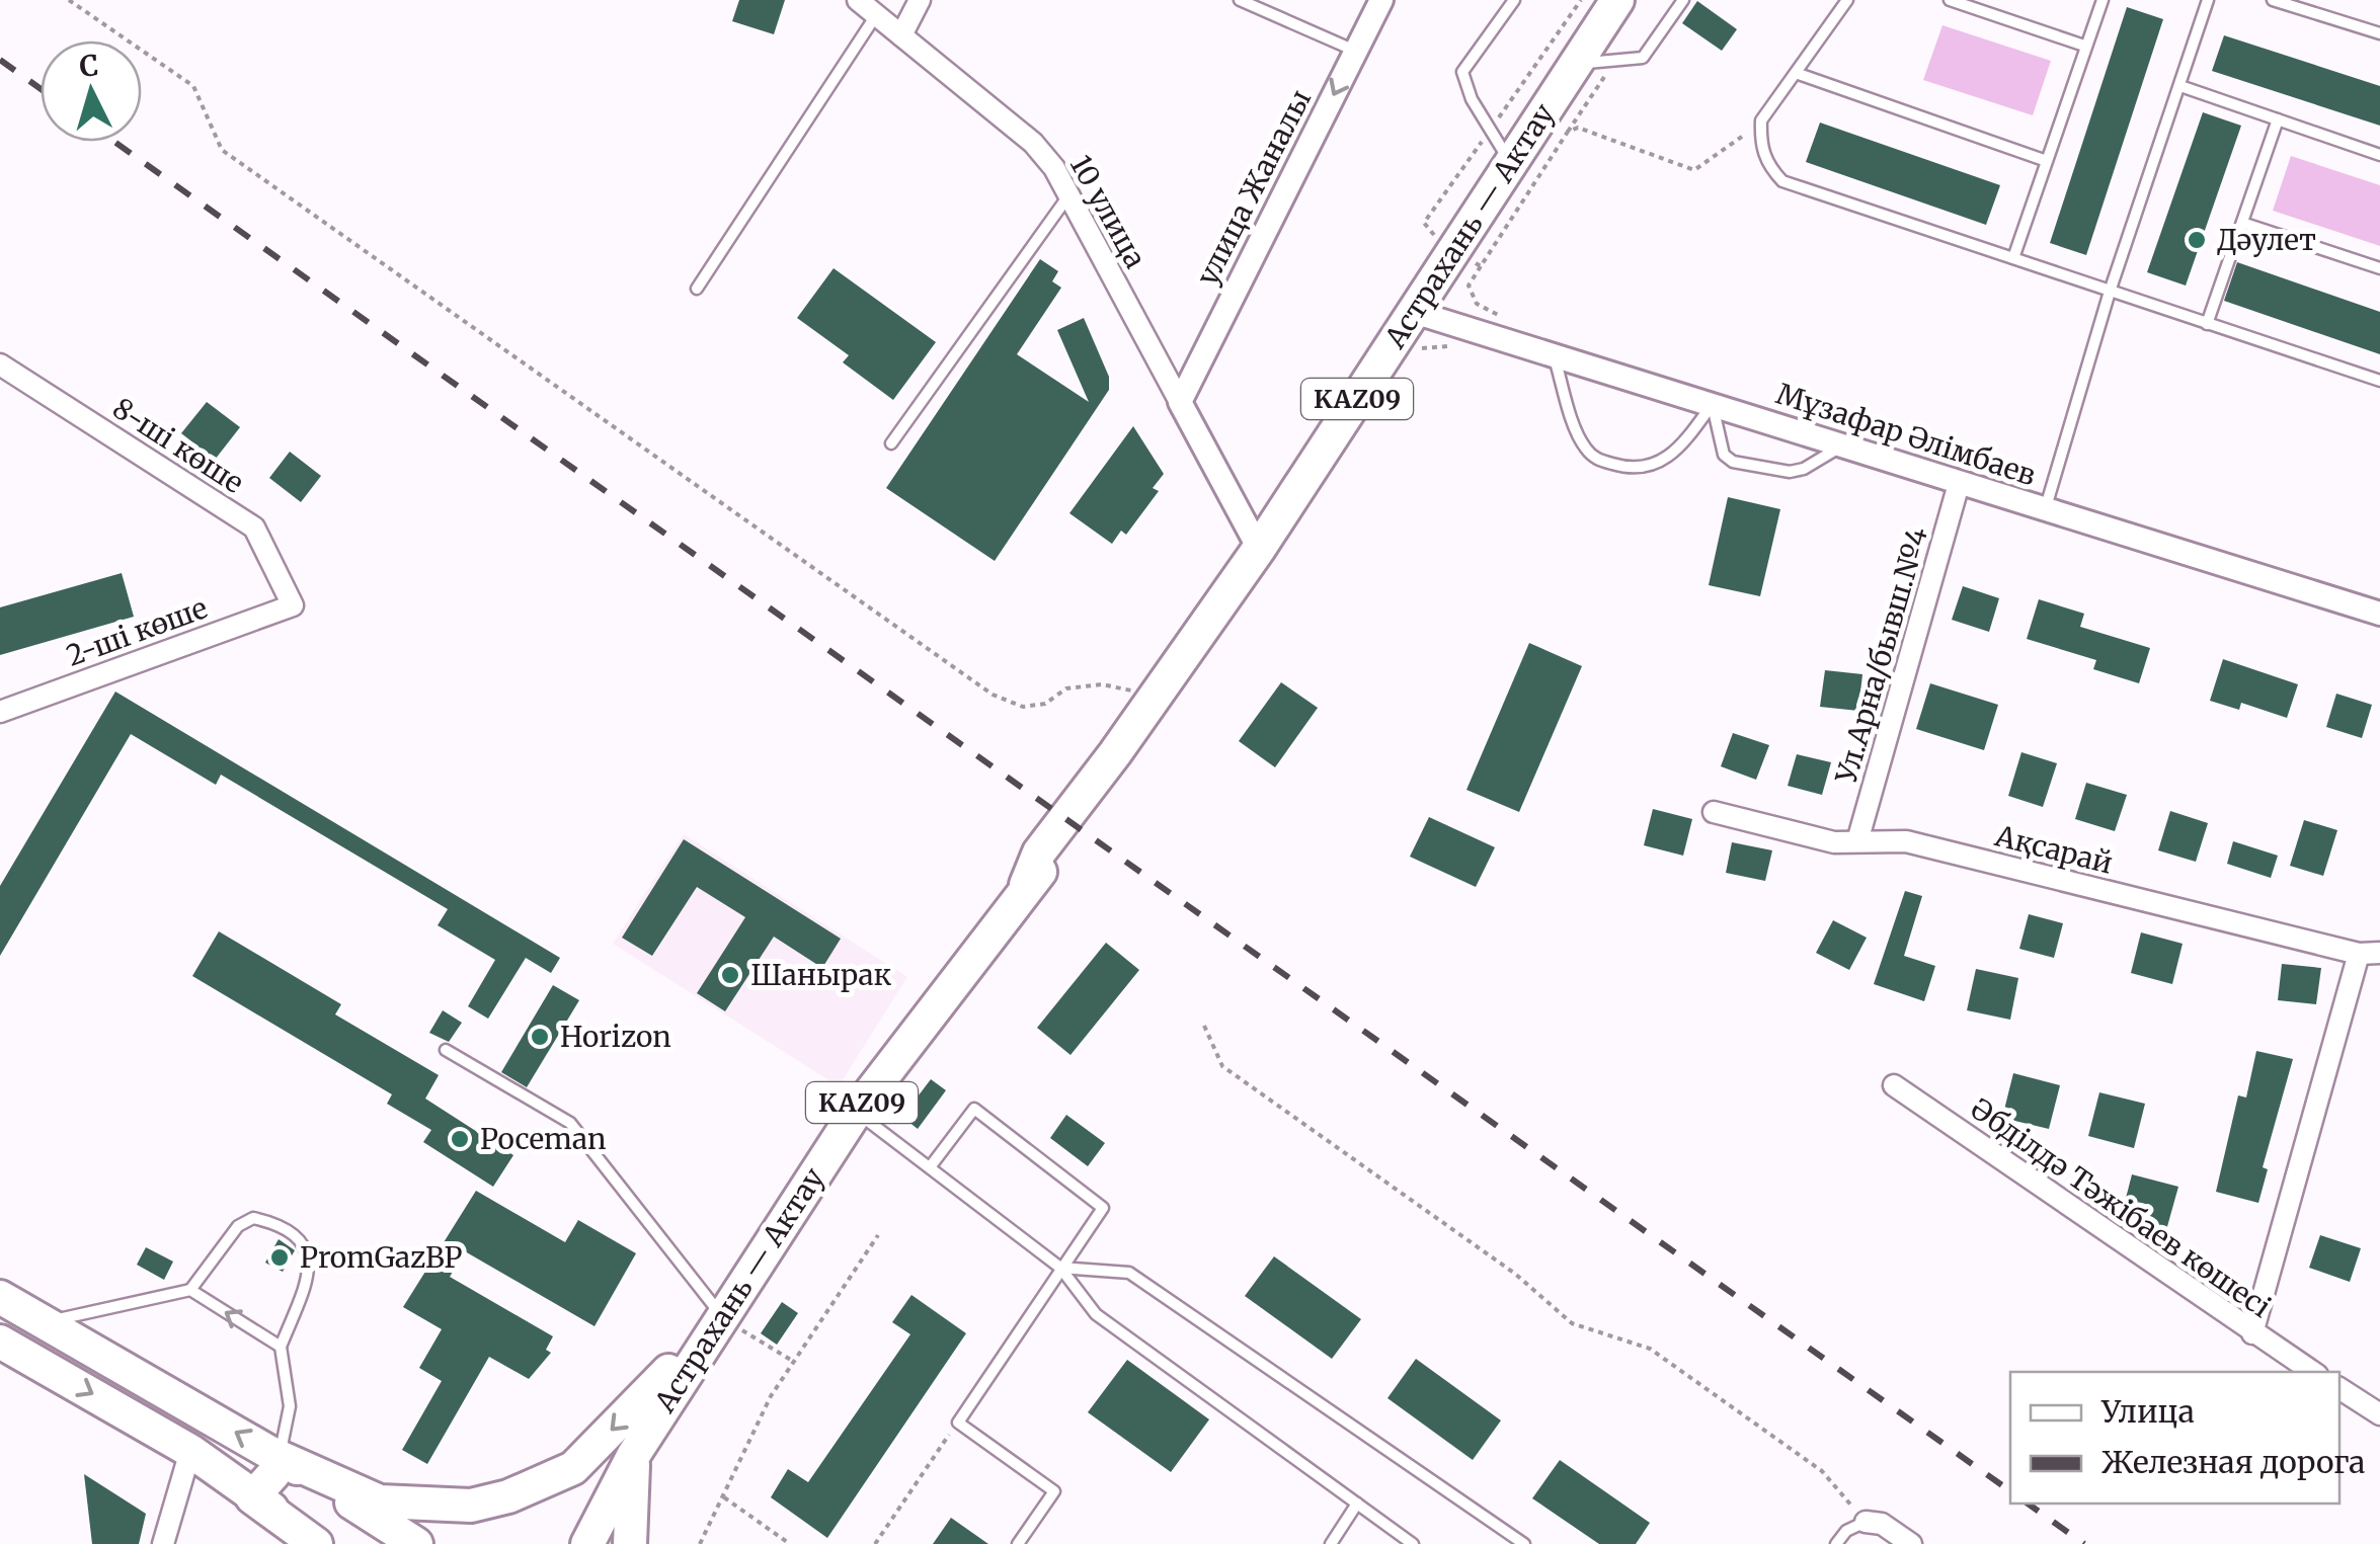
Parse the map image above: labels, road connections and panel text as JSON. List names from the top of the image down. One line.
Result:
{"streets":{"highway":["Астрахань — Актау","KAZ09"],"street":["улица Жаналы","10 улица","Мұзафар Әлімбаев","8-шi көше","2-ші көше","Ул.Арна/бывш.№4","Ақсарай","Әбділдә Тәжібаев көшесі"]},"crossings":[["улица Жаналы","10 улица"],["Астрахань — Актау","Мұзафар Әлімбаев"],["Мұзафар Әлімбаев","Ул.Арна/бывш.№4"],["8-шi көше","2-ші көше"],["Ул.Арна/бывш.№4","Ақсарай"]],"one_way":["улица Жаналы"],"places":["Дәулет","Шанырак","Horizon","Poceman","PromGazBP"],"legend":["Улица","Железная дорога"],"north":"top"}
